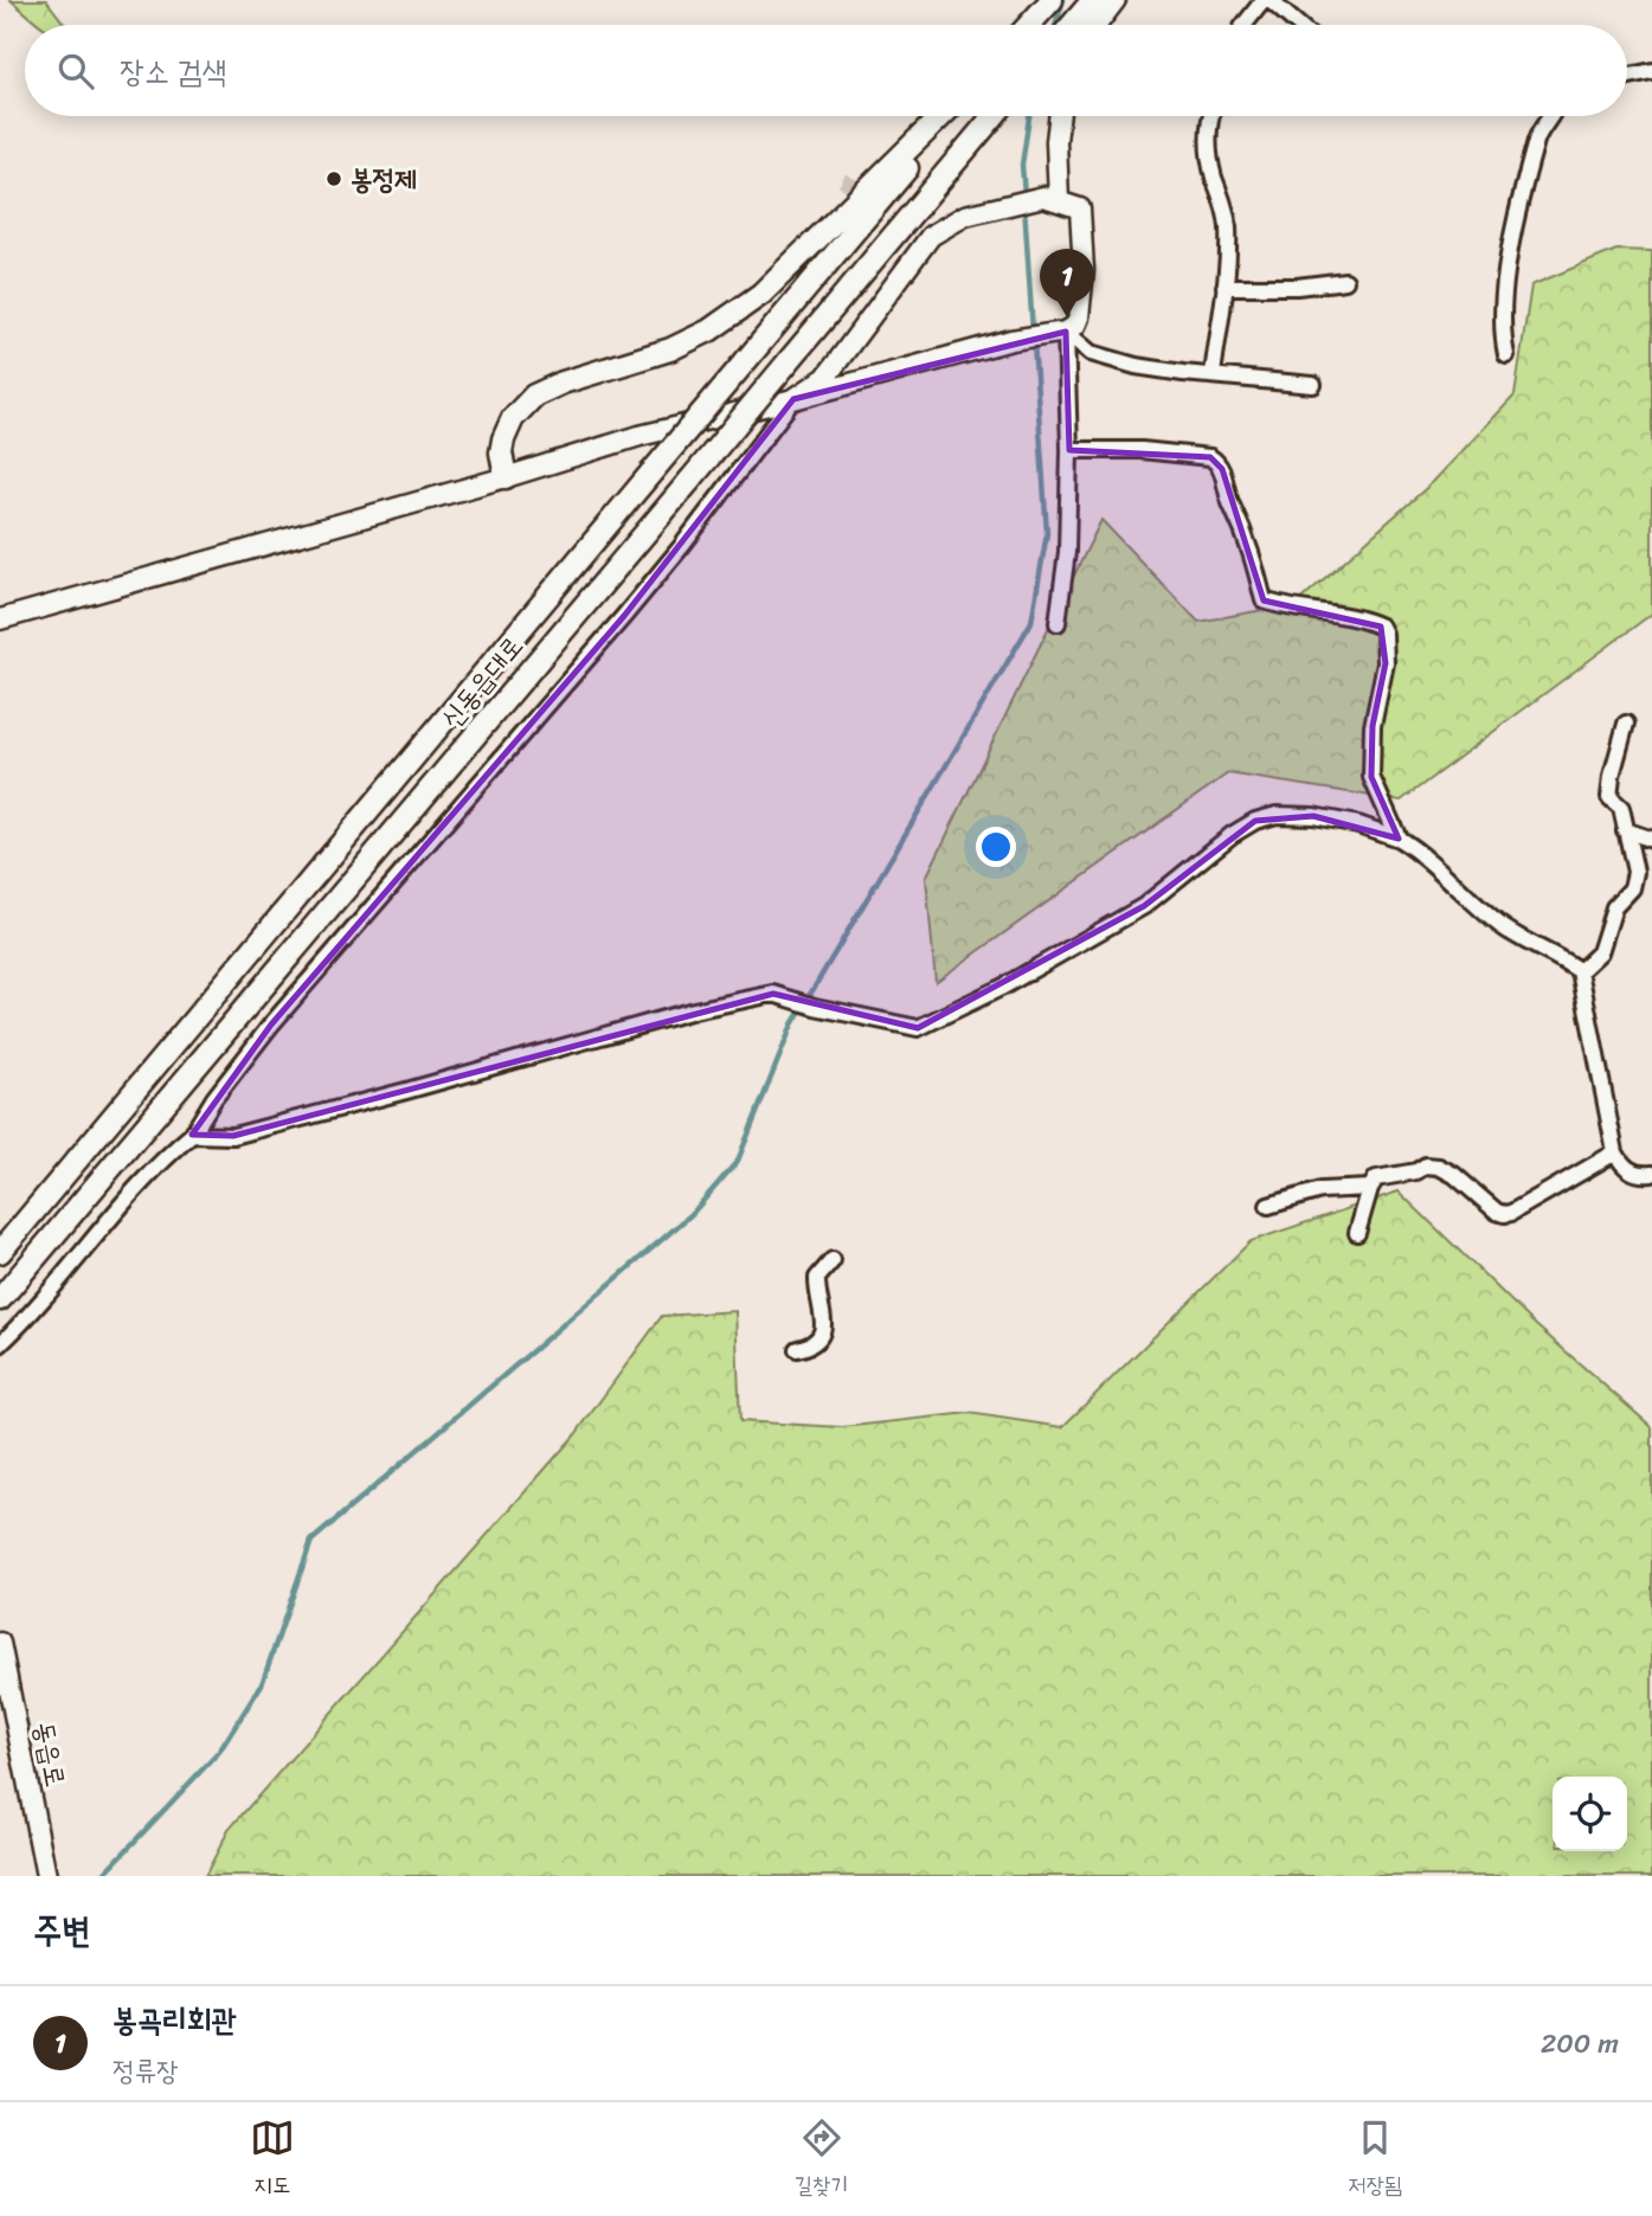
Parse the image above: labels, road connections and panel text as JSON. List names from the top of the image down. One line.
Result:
{"streets":{"main road":["신동읍대로"],"street":["동읍로"]},"places":["봉정제"],"page":{"search":"장소 검색","pins":"1","heading":"주변","list":[{"mark":"1","name":"봉곡리회관","note":"정류장","value":"200 m"}],"nav":["지도","길찾기","저장됨"]}}
